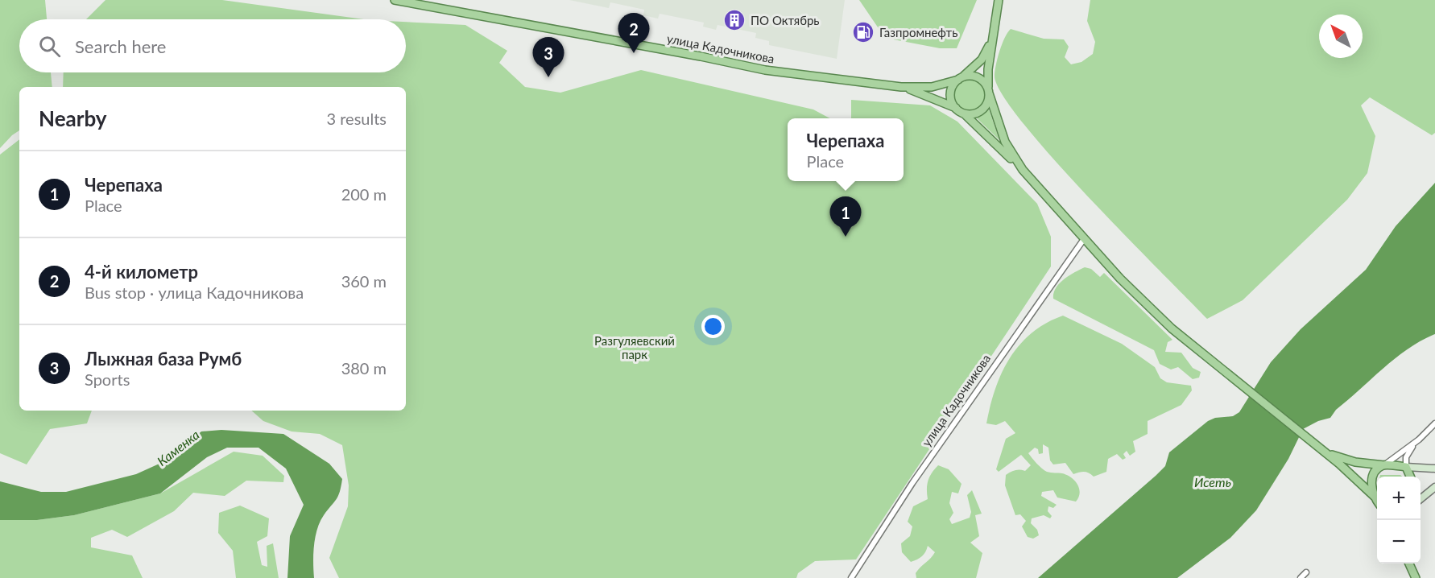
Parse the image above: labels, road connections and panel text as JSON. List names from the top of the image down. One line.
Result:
{"streets":{"main road":["улица Кадочникова"]},"water":["Каменка","Исеть"],"parks":["Разгуляевский парк"],"places":{"building":["ПО Октябрь"],"fuel station":["Газпромнефть"]},"north":"top left","page":{"pins":["2","3","1"],"search":"Search here","heading":["Nearby","3 results"],"popup":["Черепаха","Place"],"list":[{"mark":"1","name":"Черепаха","note":"Place","value":"200 m"},{"mark":"2","name":"4-й километр","note":"Bus stop · улица Кадочникова","value":"360 m"},{"mark":"3","name":"Лыжная база Румб","note":"Sports","value":"380 m"}],"map_buttons":["+","−"]}}
